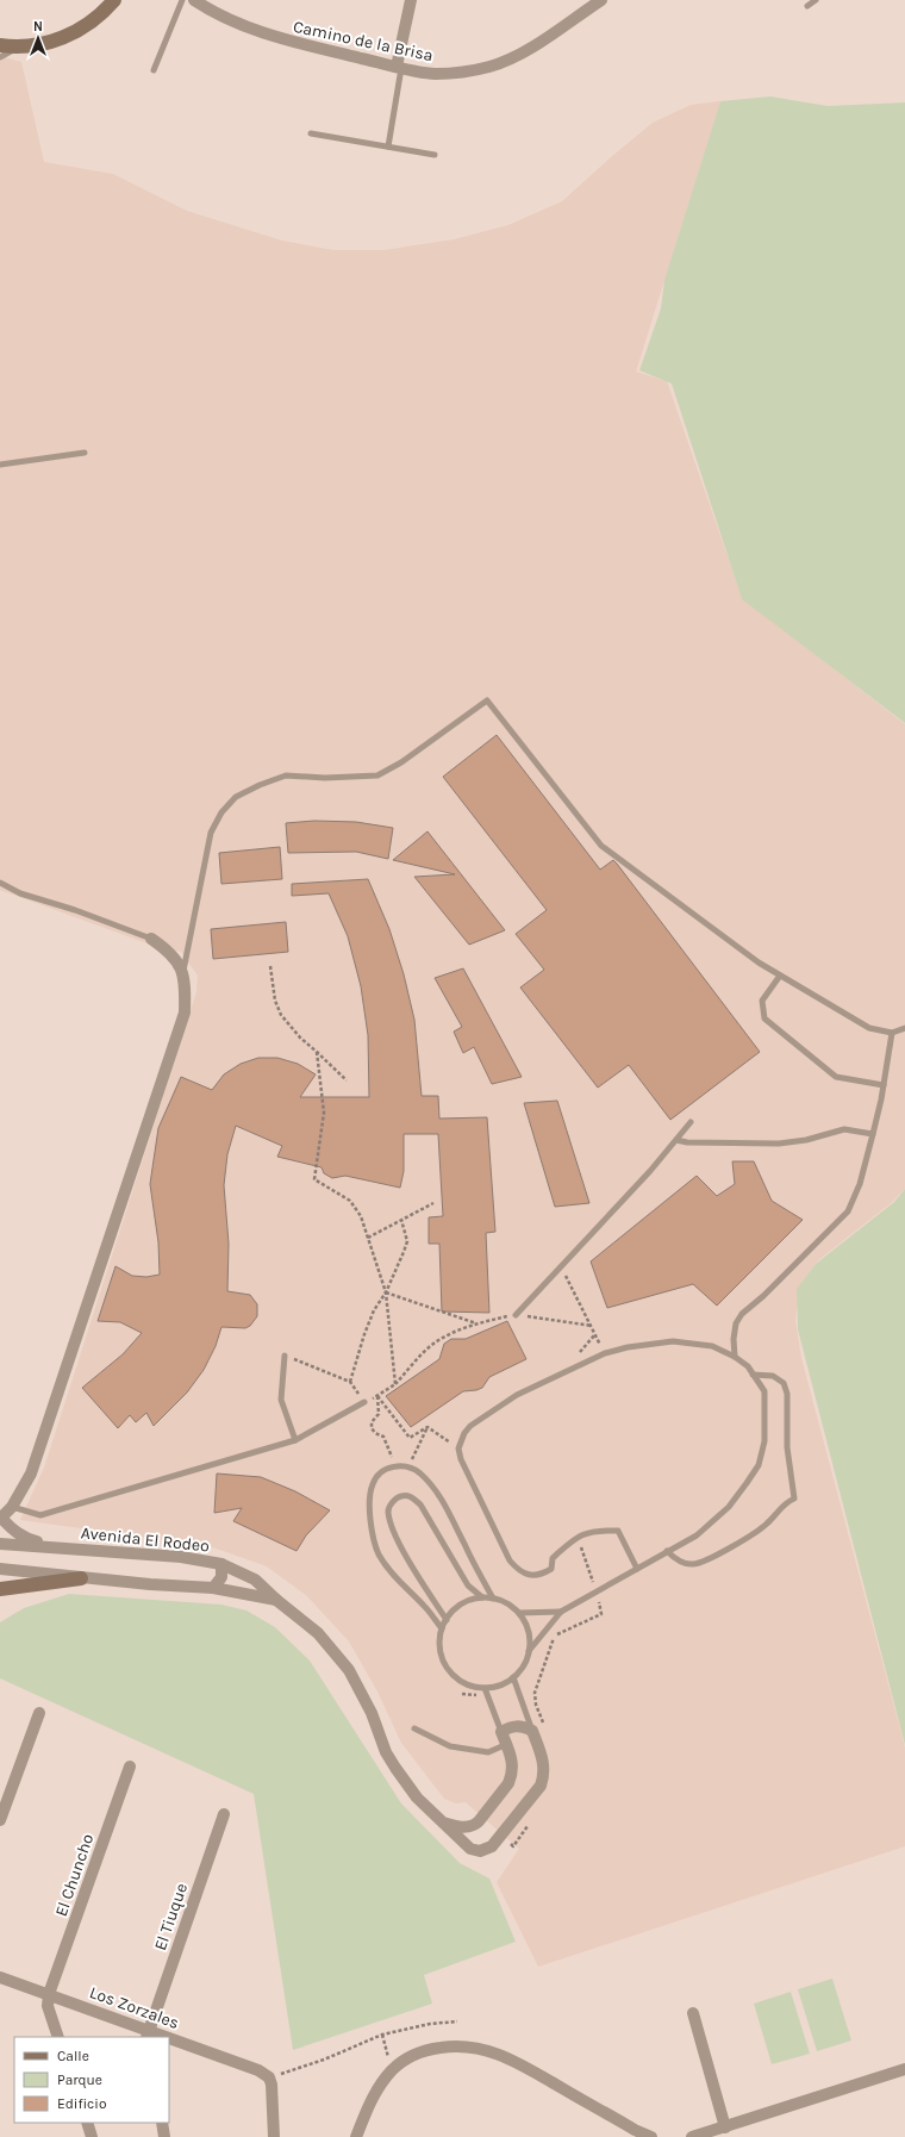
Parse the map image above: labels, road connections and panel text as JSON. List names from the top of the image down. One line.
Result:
{"streets":{"street":["Camino de la Brisa","Avenida El Rodeo","El Chuncho","El Tiuque","Los Zorzales"]},"crossings":[["El Chuncho","Los Zorzales"],["El Tiuque","Los Zorzales"]],"legend":["Calle","Parque","Edificio"],"north":"top"}
